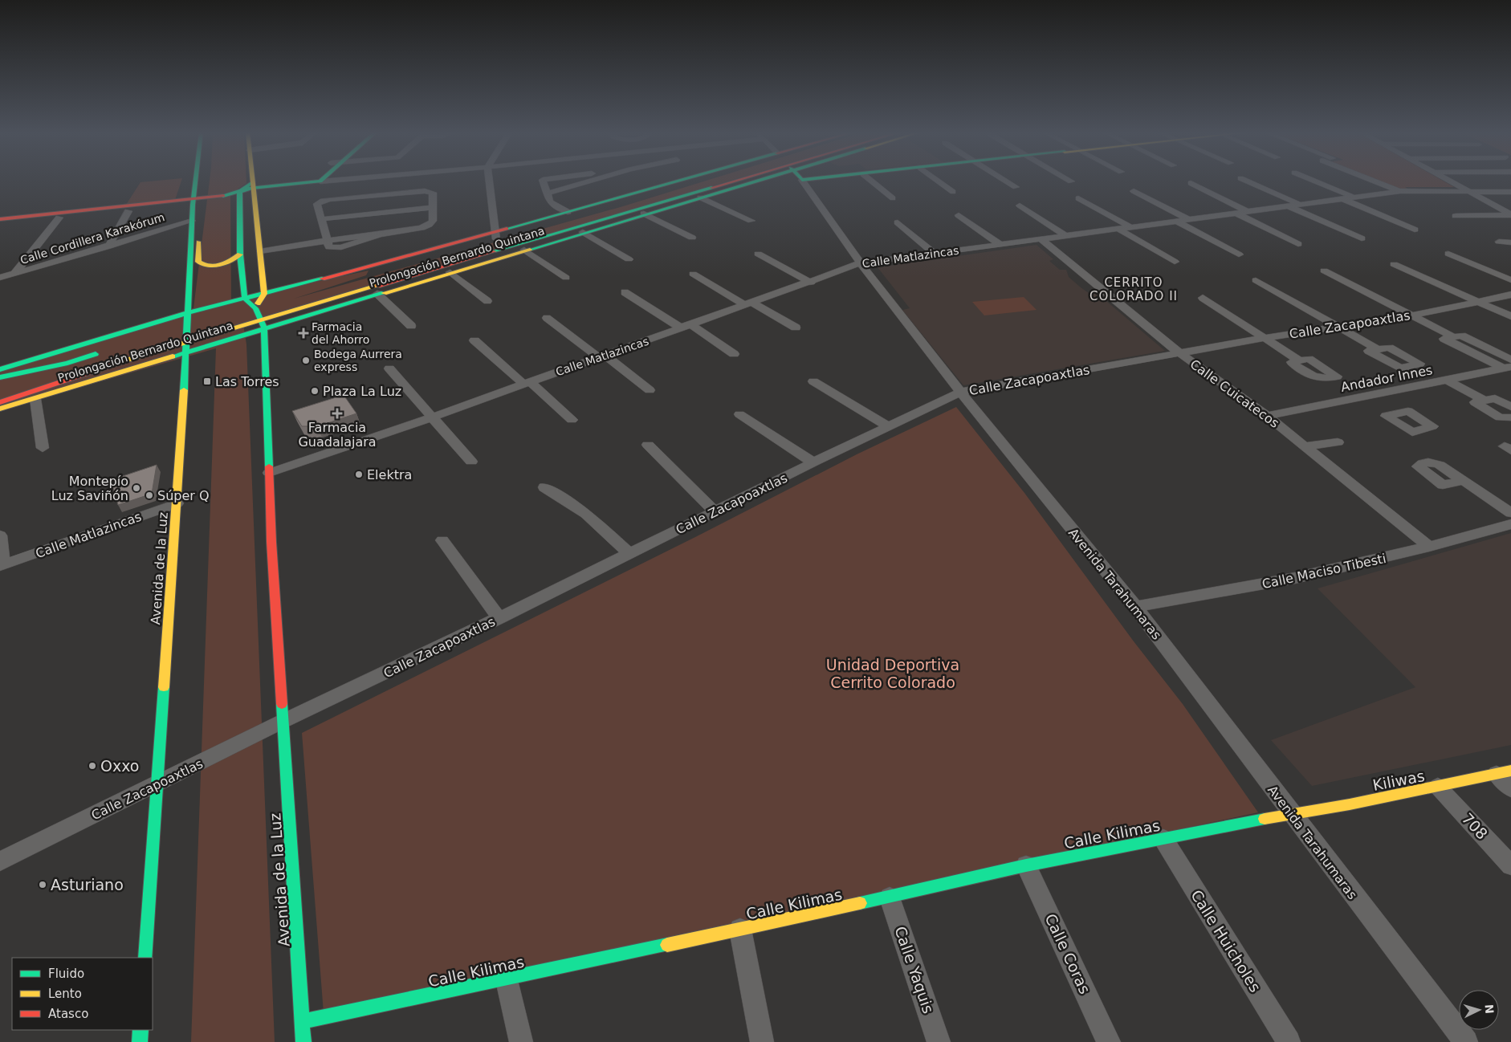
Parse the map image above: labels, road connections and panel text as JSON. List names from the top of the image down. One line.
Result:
{"streets":{"main road":["Prolongación Bernardo Quintana","Avenida de la Luz","Kiliwas","Calle Kilimas"],"street":["Calle Cordillera Karakórum","Calle Matlazincas","Calle Zacapoaxtlas","Andador Innes","Calle Cuicatecos","Calle Maciso Tibesti","Avenida Tarahumaras","708","Calle Huicholes","Calle Coras","Calle Yaquis"]},"crossings":[["Calle Cordillera Karakórum","Avenida de la Luz"],["Prolongación Bernardo Quintana","Avenida de la Luz"],["Calle Matlazincas","Calle Cuicatecos"],["Calle Matlazincas","Avenida de la Luz"],["Calle Matlazincas","Avenida Tarahumaras"],["Calle Zacapoaxtlas","Calle Cuicatecos"],["Calle Zacapoaxtlas","Avenida de la Luz"],["Calle Zacapoaxtlas","Avenida Tarahumaras"],["Andador Innes","Calle Cuicatecos"],["Calle Cuicatecos","Calle Maciso Tibesti"],["Avenida de la Luz","Calle Kilimas"],["Calle Maciso Tibesti","Avenida Tarahumaras"],["Avenida Tarahumaras","Kiliwas"],["Avenida Tarahumaras","Calle Kilimas"],["Kiliwas","708"],["Kiliwas","Calle Kilimas"],["Calle Kilimas","Calle Huicholes"],["Calle Kilimas","Calle Coras"],["Calle Kilimas","Calle Yaquis"]],"districts":["CERRITO COLORADO II"],"parks":["Unidad Deportiva Cerrito Colorado"],"places":{"health":["Farmacia del Ahorro","Farmacia Guadalajara"],"other":["Bodega Aurrera express","Plaza La Luz","Elektra","Montepío Luz Saviñón","Súper Q","Oxxo","Asturiano"],"transit":["Las Torres"]},"legend":["Fluido","Lento","Atasco"],"north":"right"}
